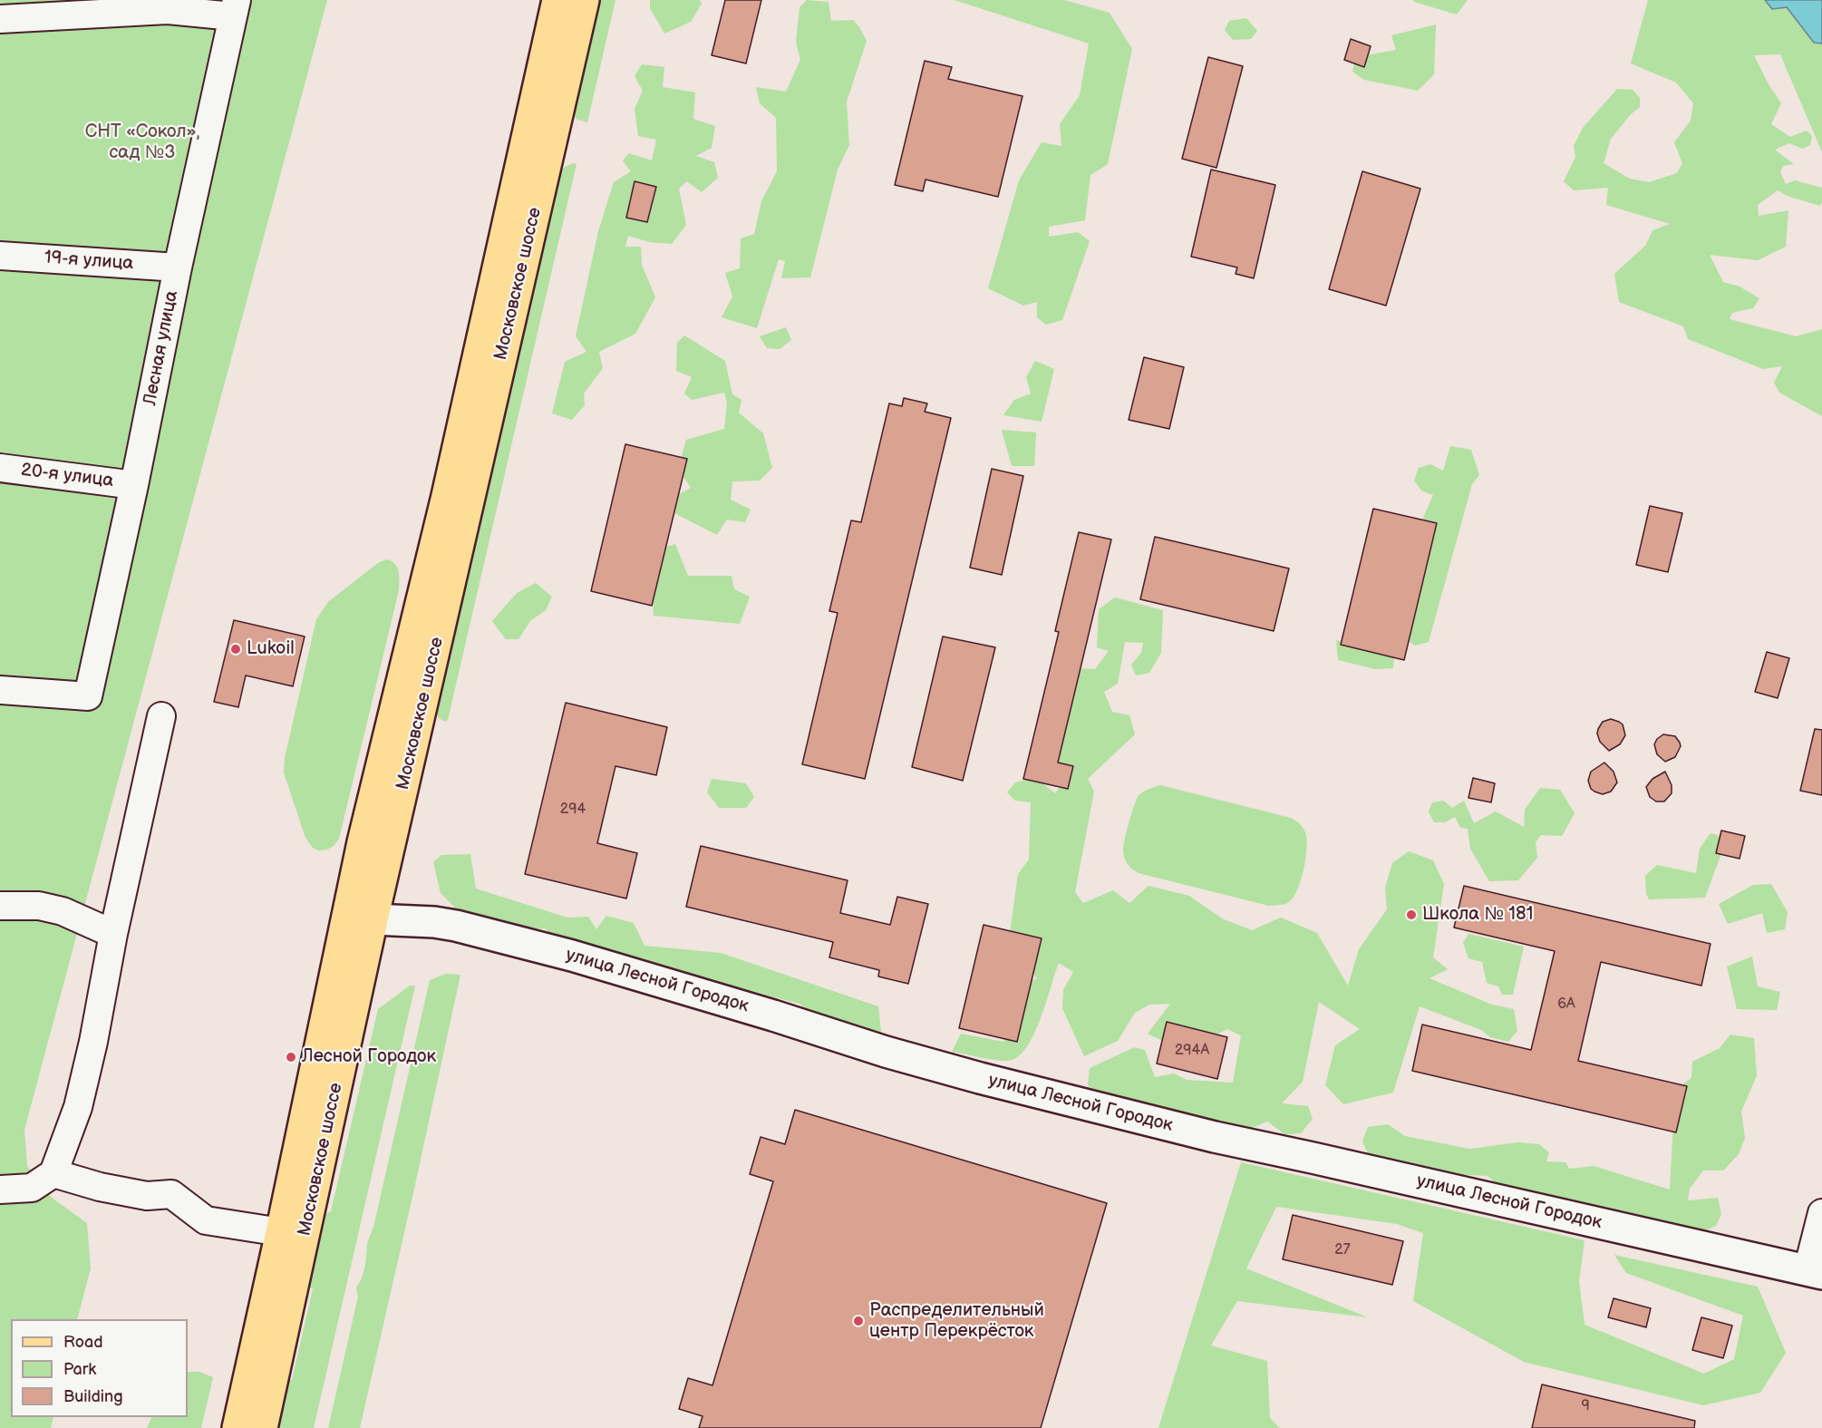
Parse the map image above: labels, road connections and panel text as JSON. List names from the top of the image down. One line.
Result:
{"streets":{"main road":["Московское шоссе"],"street":["19-я улица","Лесная улица","20-я улица","улица Лесной Городок"]},"crossings":[["19-я улица","Лесная улица"],["Московское шоссе","улица Лесной Городок"],["Лесная улица","20-я улица"]],"parks":["СНТ «Сокол», сад №3"],"places":["Lukoil","Школа № 181","Лесной Городок","Распределительный центр Перекрёсток"],"house_numbers":["294","6А","294А","27","9"],"legend":["Road","Park","Building"]}
